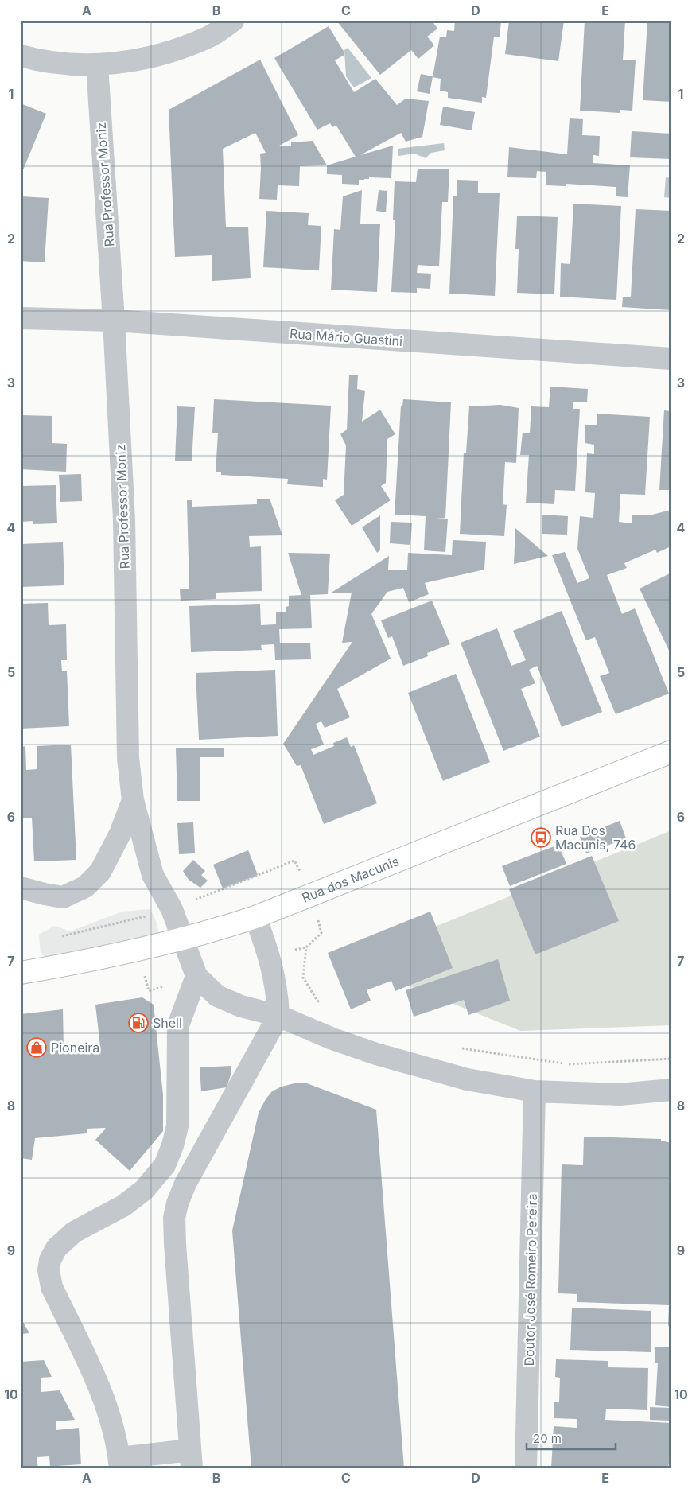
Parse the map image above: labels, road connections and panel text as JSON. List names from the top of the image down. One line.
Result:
{"streets":{"main road":["Rua dos Macunis"],"street":["Rua Professor Moniz","Rua Mário Guastini","Doutor José Romeiro Pereira"]},"crossings":[["Rua Professor Moniz","Rua Mário Guastini"],["Rua Professor Moniz","Rua dos Macunis"]],"places":{"bus stop":["Rua Dos Macunis, 746"],"fuel station":["Shell"],"shop":["Pioneira"]},"scale_bar":"20 m","grid":{"columns":["A","B","C","D","E"],"rows":["1","2","3","4","5","6","7","8","9","10"]}}
